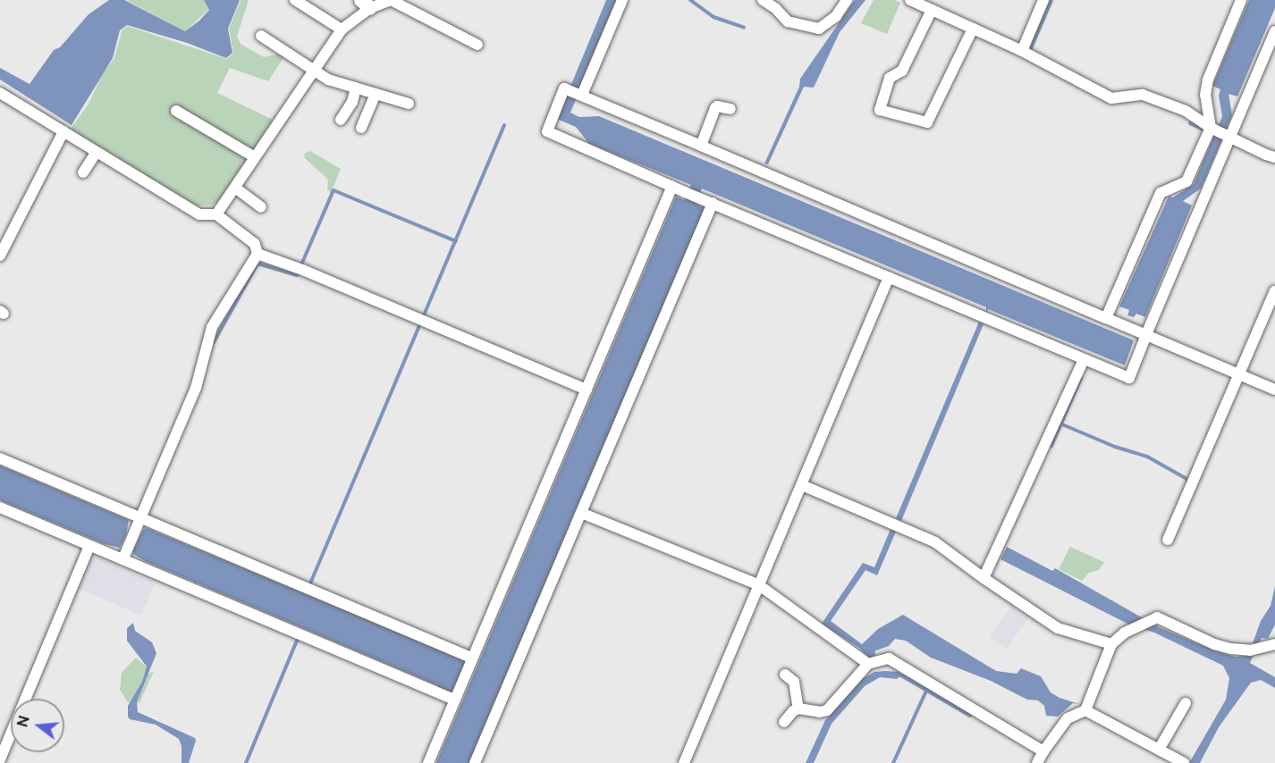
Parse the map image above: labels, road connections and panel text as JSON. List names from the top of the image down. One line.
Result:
{"north":"left"}
